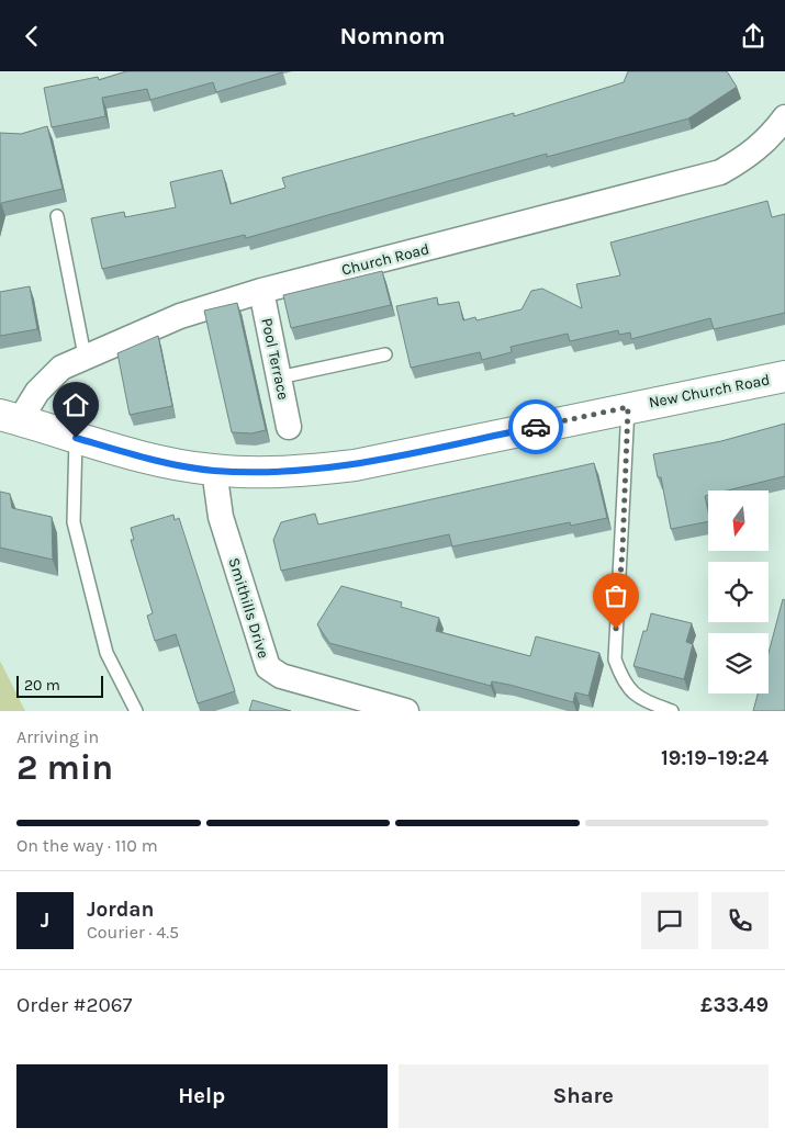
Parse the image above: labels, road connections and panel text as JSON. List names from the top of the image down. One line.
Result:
{"streets":{"street":["Church Road","Pool Terrace","New Church Road","Smithills Drive"]},"crossings":[["Church Road","Pool Terrace"],["Church Road","New Church Road"],["New Church Road","Smithills Drive"]],"scale_bar":"20 m","north":"bottom","page":{"header":"Nomnom","scale":"20 m","heading":["2 min","Arriving in","19:19–19:24"],"panel":["Jordan","Courier · 4.5","Order #2067","£33.49"],"bar":"On the way · 110 m","round":"J","buttons":["Help","Share"]}}
